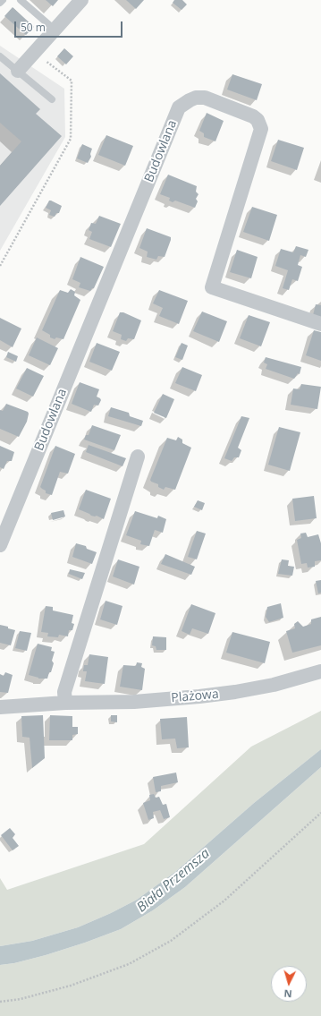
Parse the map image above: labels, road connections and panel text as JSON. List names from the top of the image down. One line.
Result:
{"streets":{"street":["Budowlana","Plażowa"]},"water":["Biała Przemsza"],"scale_bar":"50 m","north":"bottom"}
